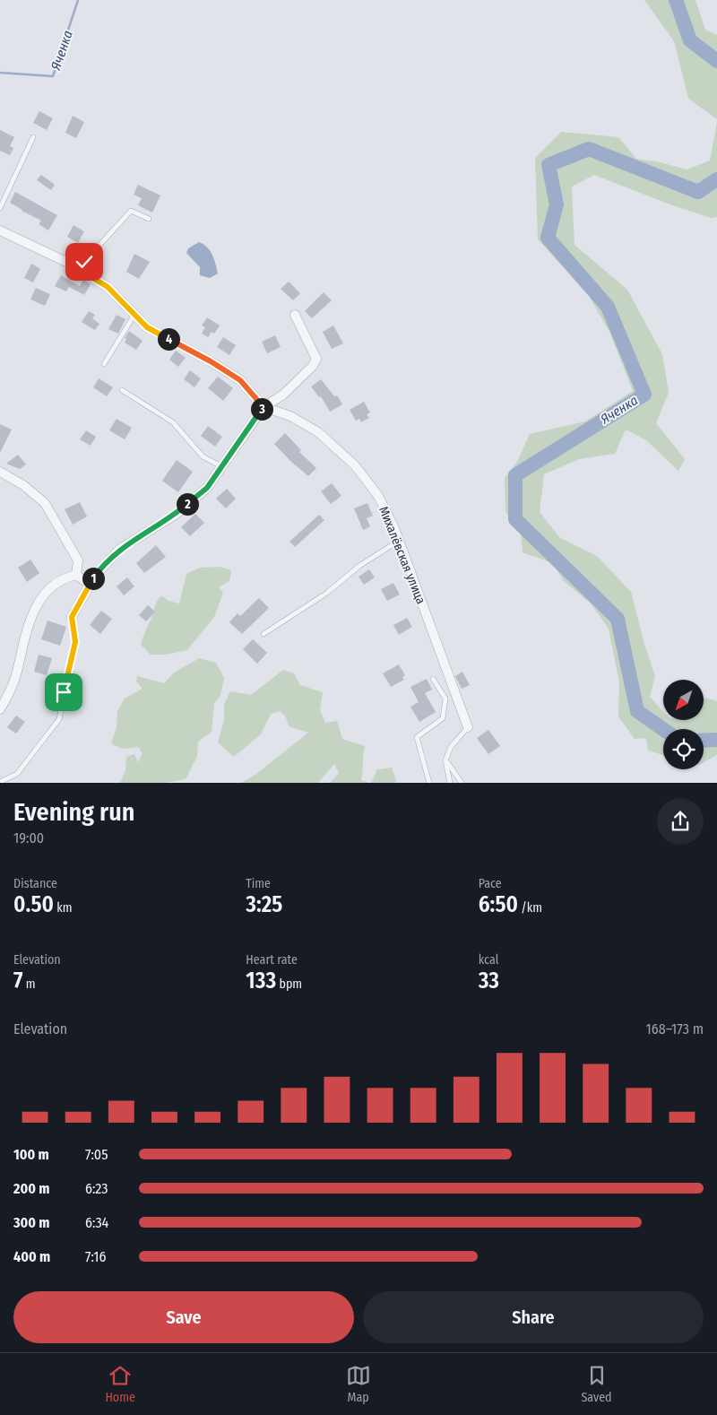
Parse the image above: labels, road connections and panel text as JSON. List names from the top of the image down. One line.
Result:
{"streets":{"street":["Михалёвская улица"]},"water":["Яченка"],"north":"bottom left","page":{"pins":["4","3","2","1"],"heading":["Evening run","19:00"],"stats":[["Distance","0.50 km"],["Time","3:25"],["Pace","6:50 /km"],["Elevation","7 m"],["Heart rate","133 bpm"],["kcal","33"]],"chart":["Elevation","168–173 m"],"list":[{"name":"100 m","note":"7:05"},{"name":"200 m","note":"6:23"},{"name":"300 m","note":"6:34"},{"name":"400 m","note":"7:16"}],"buttons":["Save","Share"],"tabs":["Home","Map","Saved"]}}
